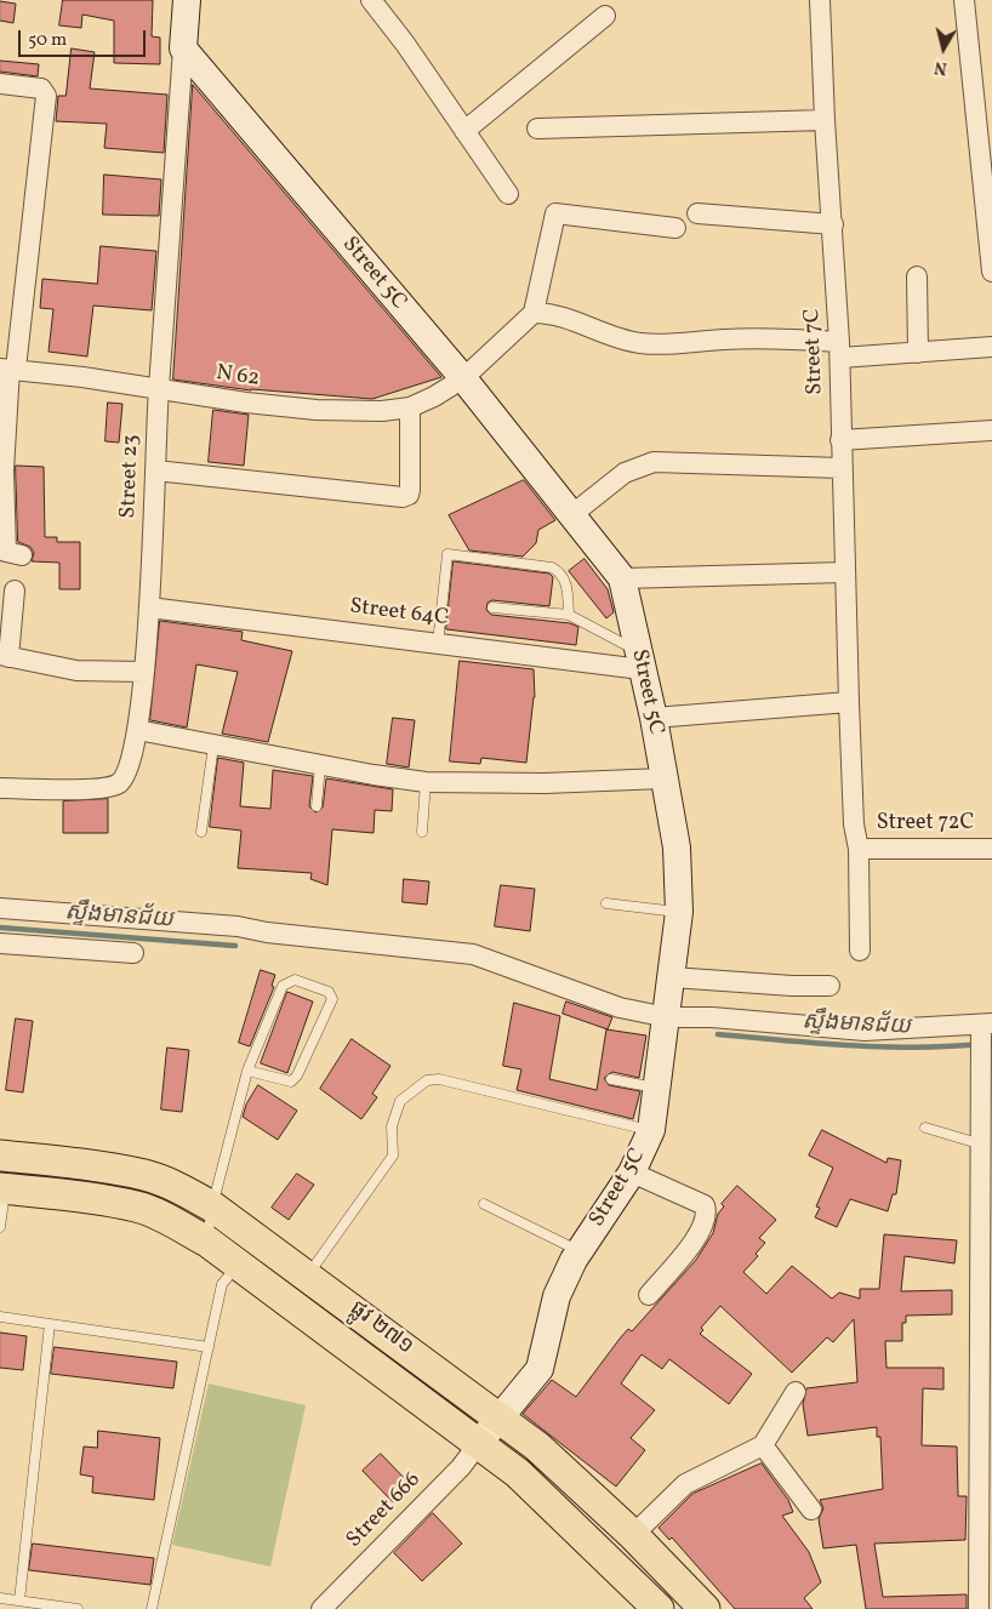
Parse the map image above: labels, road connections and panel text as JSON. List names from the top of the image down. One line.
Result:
{"streets":{"main road":["ផ្លូវ ២៧១"],"street":["Street 5C","Street 7C","N 62","Street 23","Street 64C","Street 72C","Street 666"]},"crossings":[["Street 5C","N 62"],["Street 5C","Street 23"],["Street 5C","Street 64C"],["Street 5C","ផ្លូវ ២៧១"],["Street 5C","Street 666"],["Street 7C","Street 72C"],["N 62","Street 23"],["Street 23","Street 64C"],["ផ្លូវ ២៧១","Street 666"]],"water":["ស្ទឹងមានជ័យ"],"scale_bar":"50 m","north":"bottom"}
